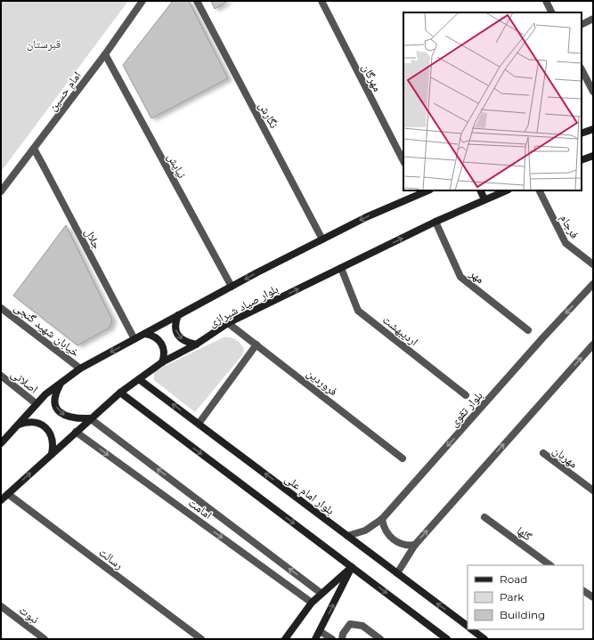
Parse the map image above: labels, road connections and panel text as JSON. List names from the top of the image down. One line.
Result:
{"streets":{"street":["مهرگان","امام حسین","نگارش","نیایش","فرجام","جلال","مهر","بلوار صیاد شیرازی","خیابان شهید گنجی","اردیبهشت","اصلانی","فروردین","بلوار تقوی","مهربان","بلوار امام علی","امامت","گلها","رسالت","نبوت"]},"crossings":[["امام حسین","نیایش"],["امام حسین","جلال"],["نگارش","بلوار صیاد شیرازی"],["نیایش","بلوار صیاد شیرازی"],["جلال","بلوار صیاد شیرازی"],["مهر","بلوار صیاد شیرازی"],["بلوار صیاد شیرازی","خیابان شهید گنجی"],["بلوار صیاد شیرازی","اردیبهشت"],["بلوار صیاد شیرازی","اصلانی"],["بلوار صیاد شیرازی","فروردین"],["بلوار صیاد شیرازی","بلوار امام علی"],["بلوار صیاد شیرازی","امامت"],["بلوار صیاد شیرازی","رسالت"],["بلوار تقوی","بلوار امام علی"]],"parks":["قبرستان"],"legend":["Road","Park","Building"]}
